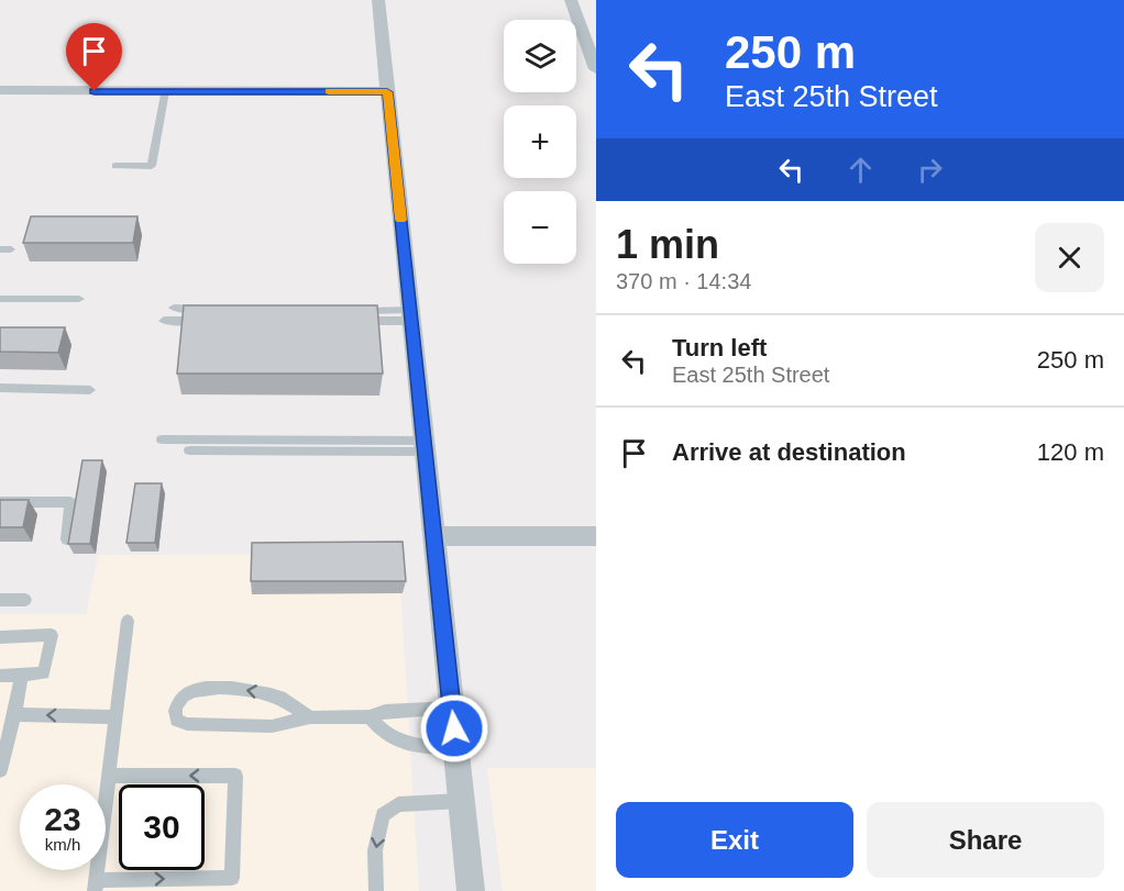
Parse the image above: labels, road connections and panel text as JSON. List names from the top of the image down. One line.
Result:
{"page":{"turn":["250 m","East 25th Street"],"map_buttons":["+","−"],"heading":["1 min","370 m · 14:34"],"list":[{"name":"Turn left","note":"East 25th Street","value":"250 m"},{"name":"Arrive at destination","value":"120 m"}],"speed":"23 km/h","limit":"30","buttons":["Exit","Share"]}}
